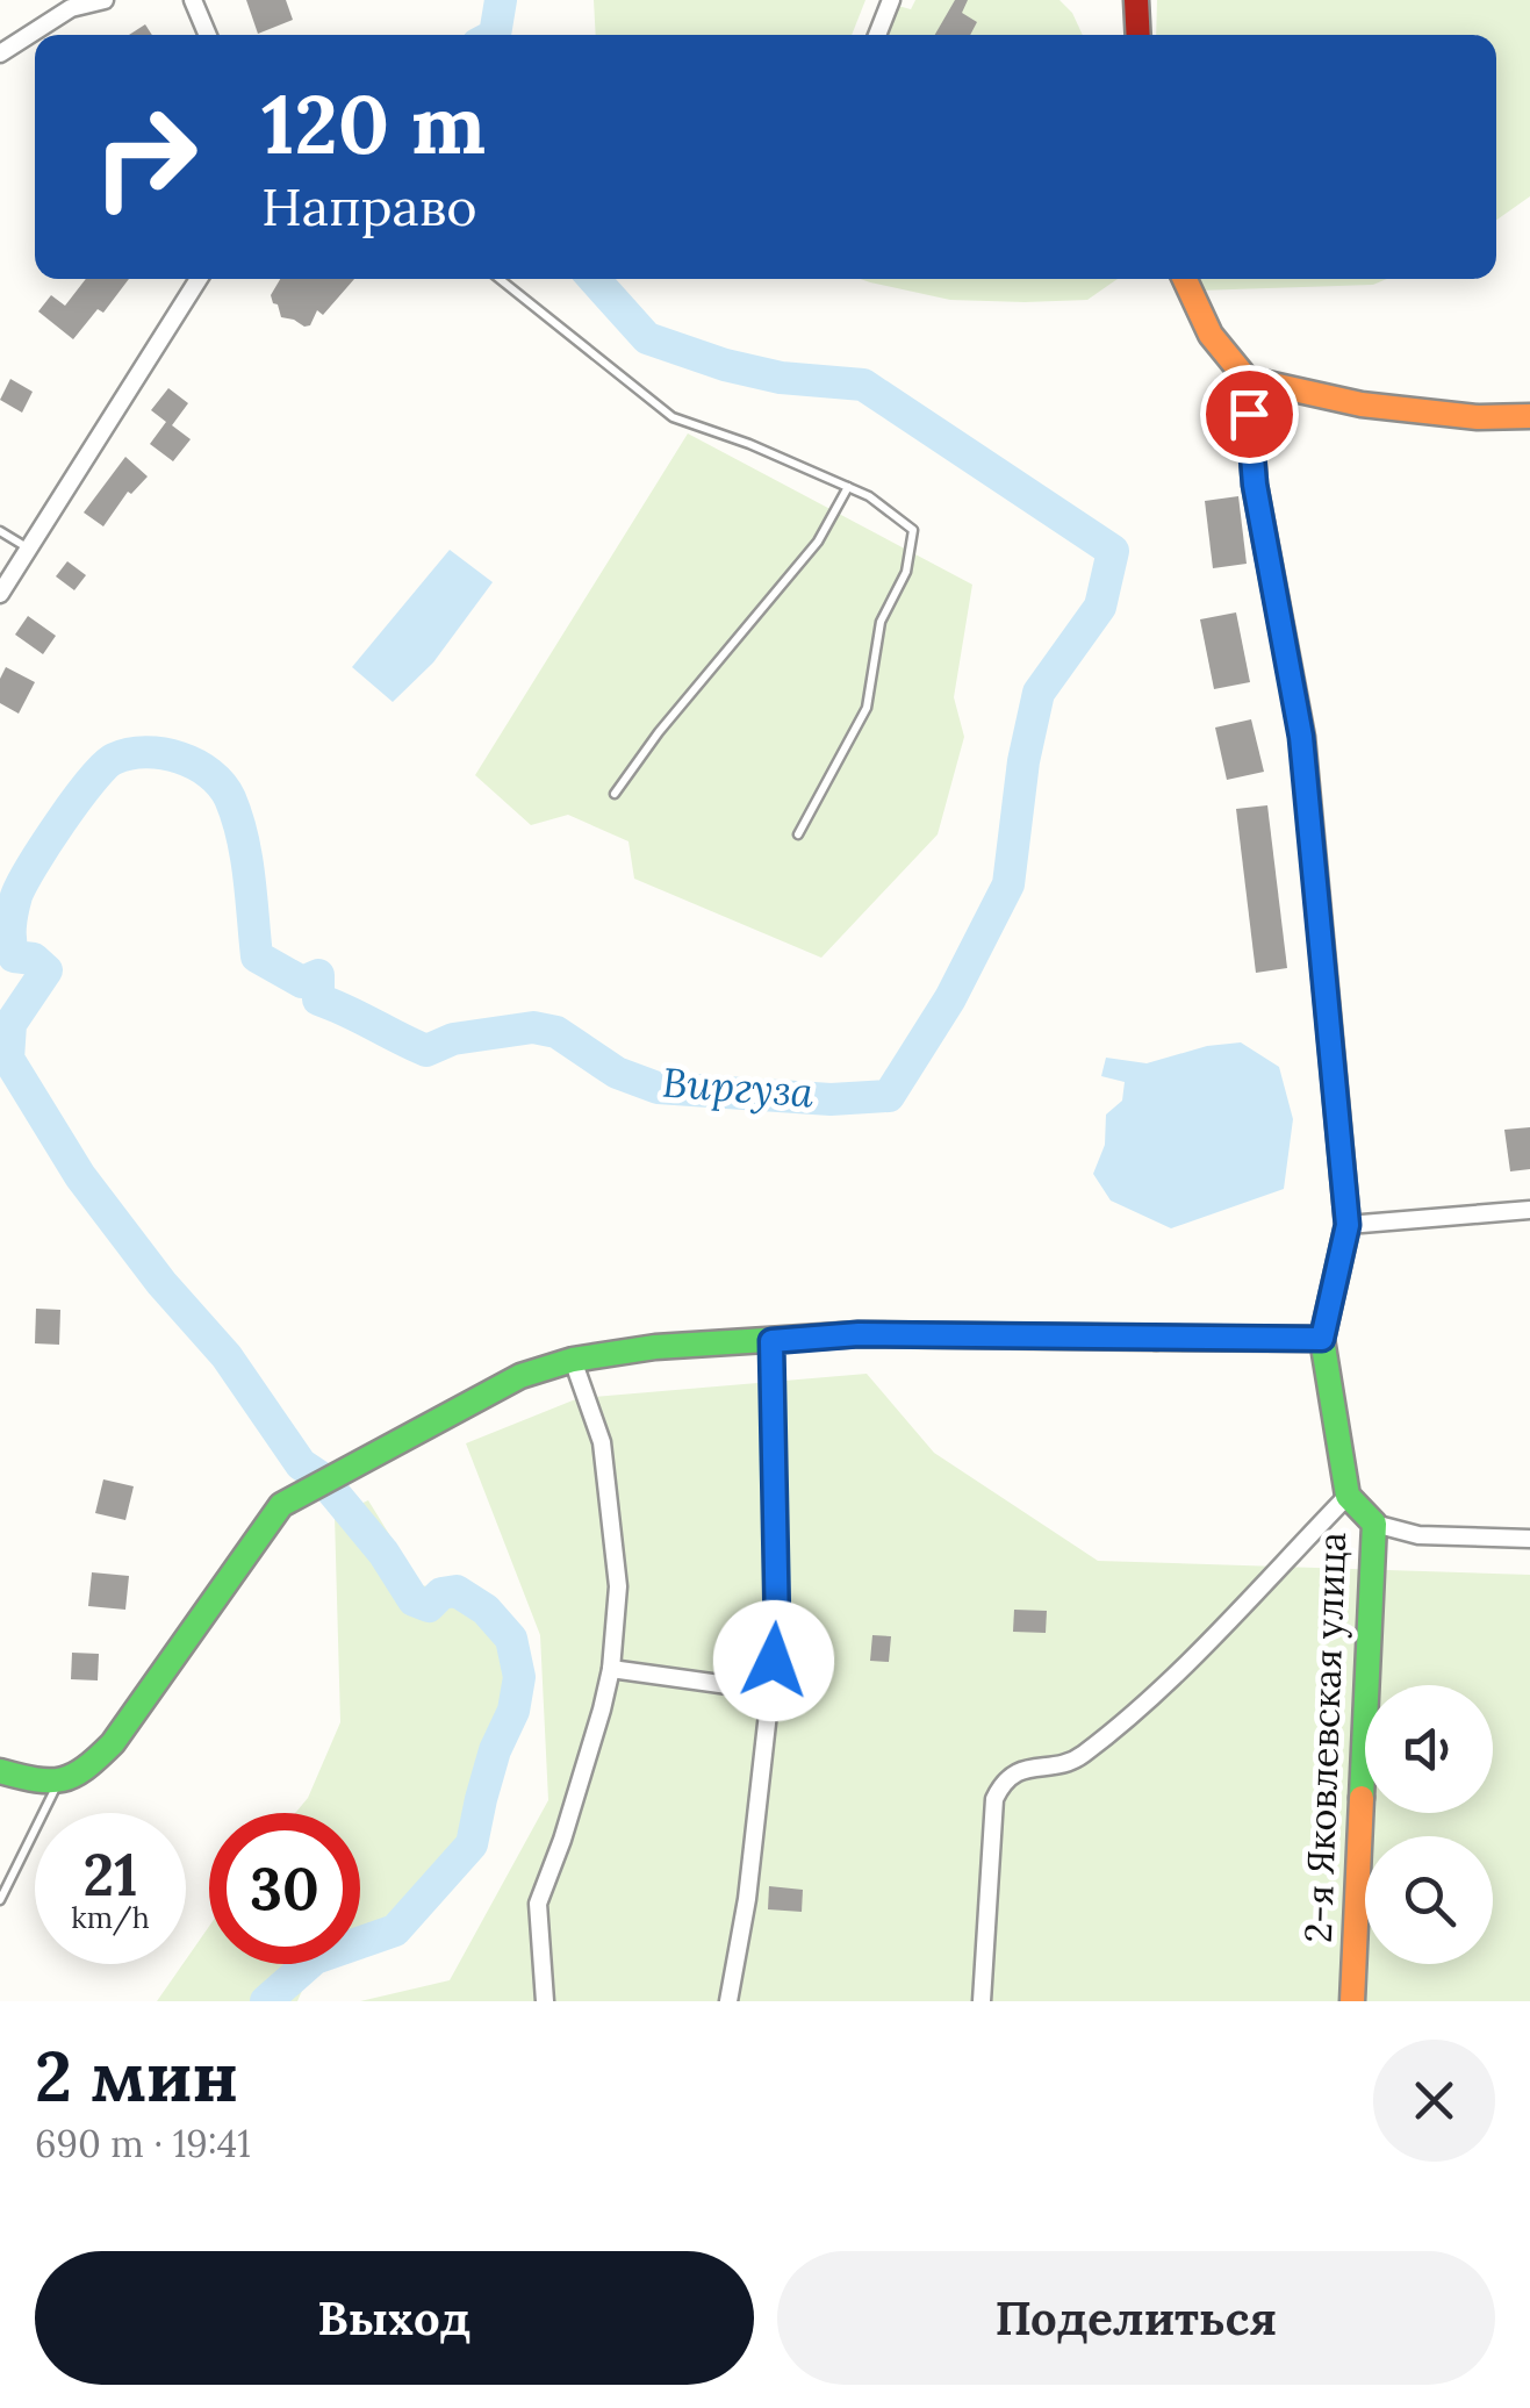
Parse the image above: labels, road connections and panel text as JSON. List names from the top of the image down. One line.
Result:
{"streets":{"street":["2-я Яковлевская улица"]},"water":["Виргуза"],"page":{"turn":["120 m","Направо"],"speed":"21 km/h","limit":"30","heading":["2 мин","690 m · 19:41"],"buttons":["Выход","Поделиться"]}}
